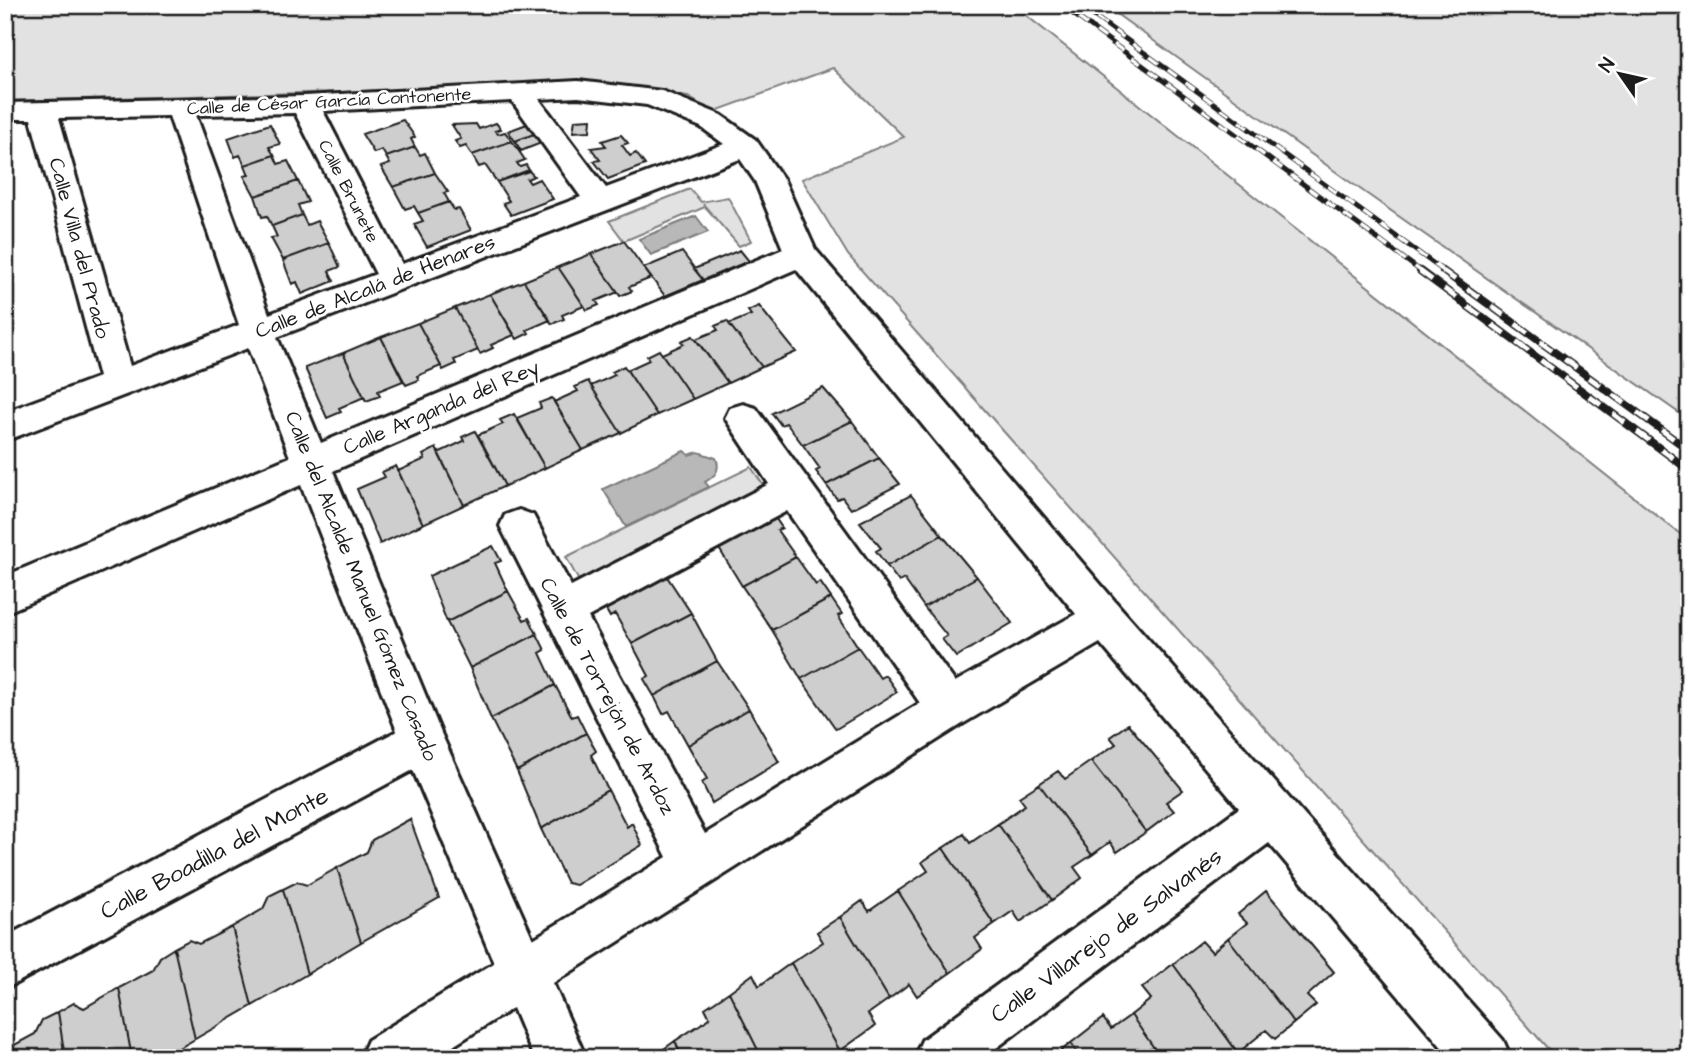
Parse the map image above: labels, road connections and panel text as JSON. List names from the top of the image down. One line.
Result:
{"streets":{"street":["Calle de César García Contonente","Calle Brunete","Calle Villa del Prado","Calle de Alcalá de Henares","Calle Arganda del Rey","Calle del Alcalde Manuel Gómez Casado","Calle de Torrejón de Ardoz","Calle Boadilla del Monte","Calle Villarejo de Salvanés"]},"crossings":[["Calle de César García Contonente","Calle Brunete"],["Calle de César García Contonente","Calle Villa del Prado"],["Calle de César García Contonente","Calle de Alcalá de Henares"],["Calle de César García Contonente","Calle del Alcalde Manuel Gómez Casado"],["Calle Brunete","Calle de Alcalá de Henares"],["Calle Villa del Prado","Calle de Alcalá de Henares"],["Calle de Alcalá de Henares","Calle del Alcalde Manuel Gómez Casado"],["Calle Arganda del Rey","Calle del Alcalde Manuel Gómez Casado"],["Calle del Alcalde Manuel Gómez Casado","Calle Boadilla del Monte"]],"north":"top left"}
